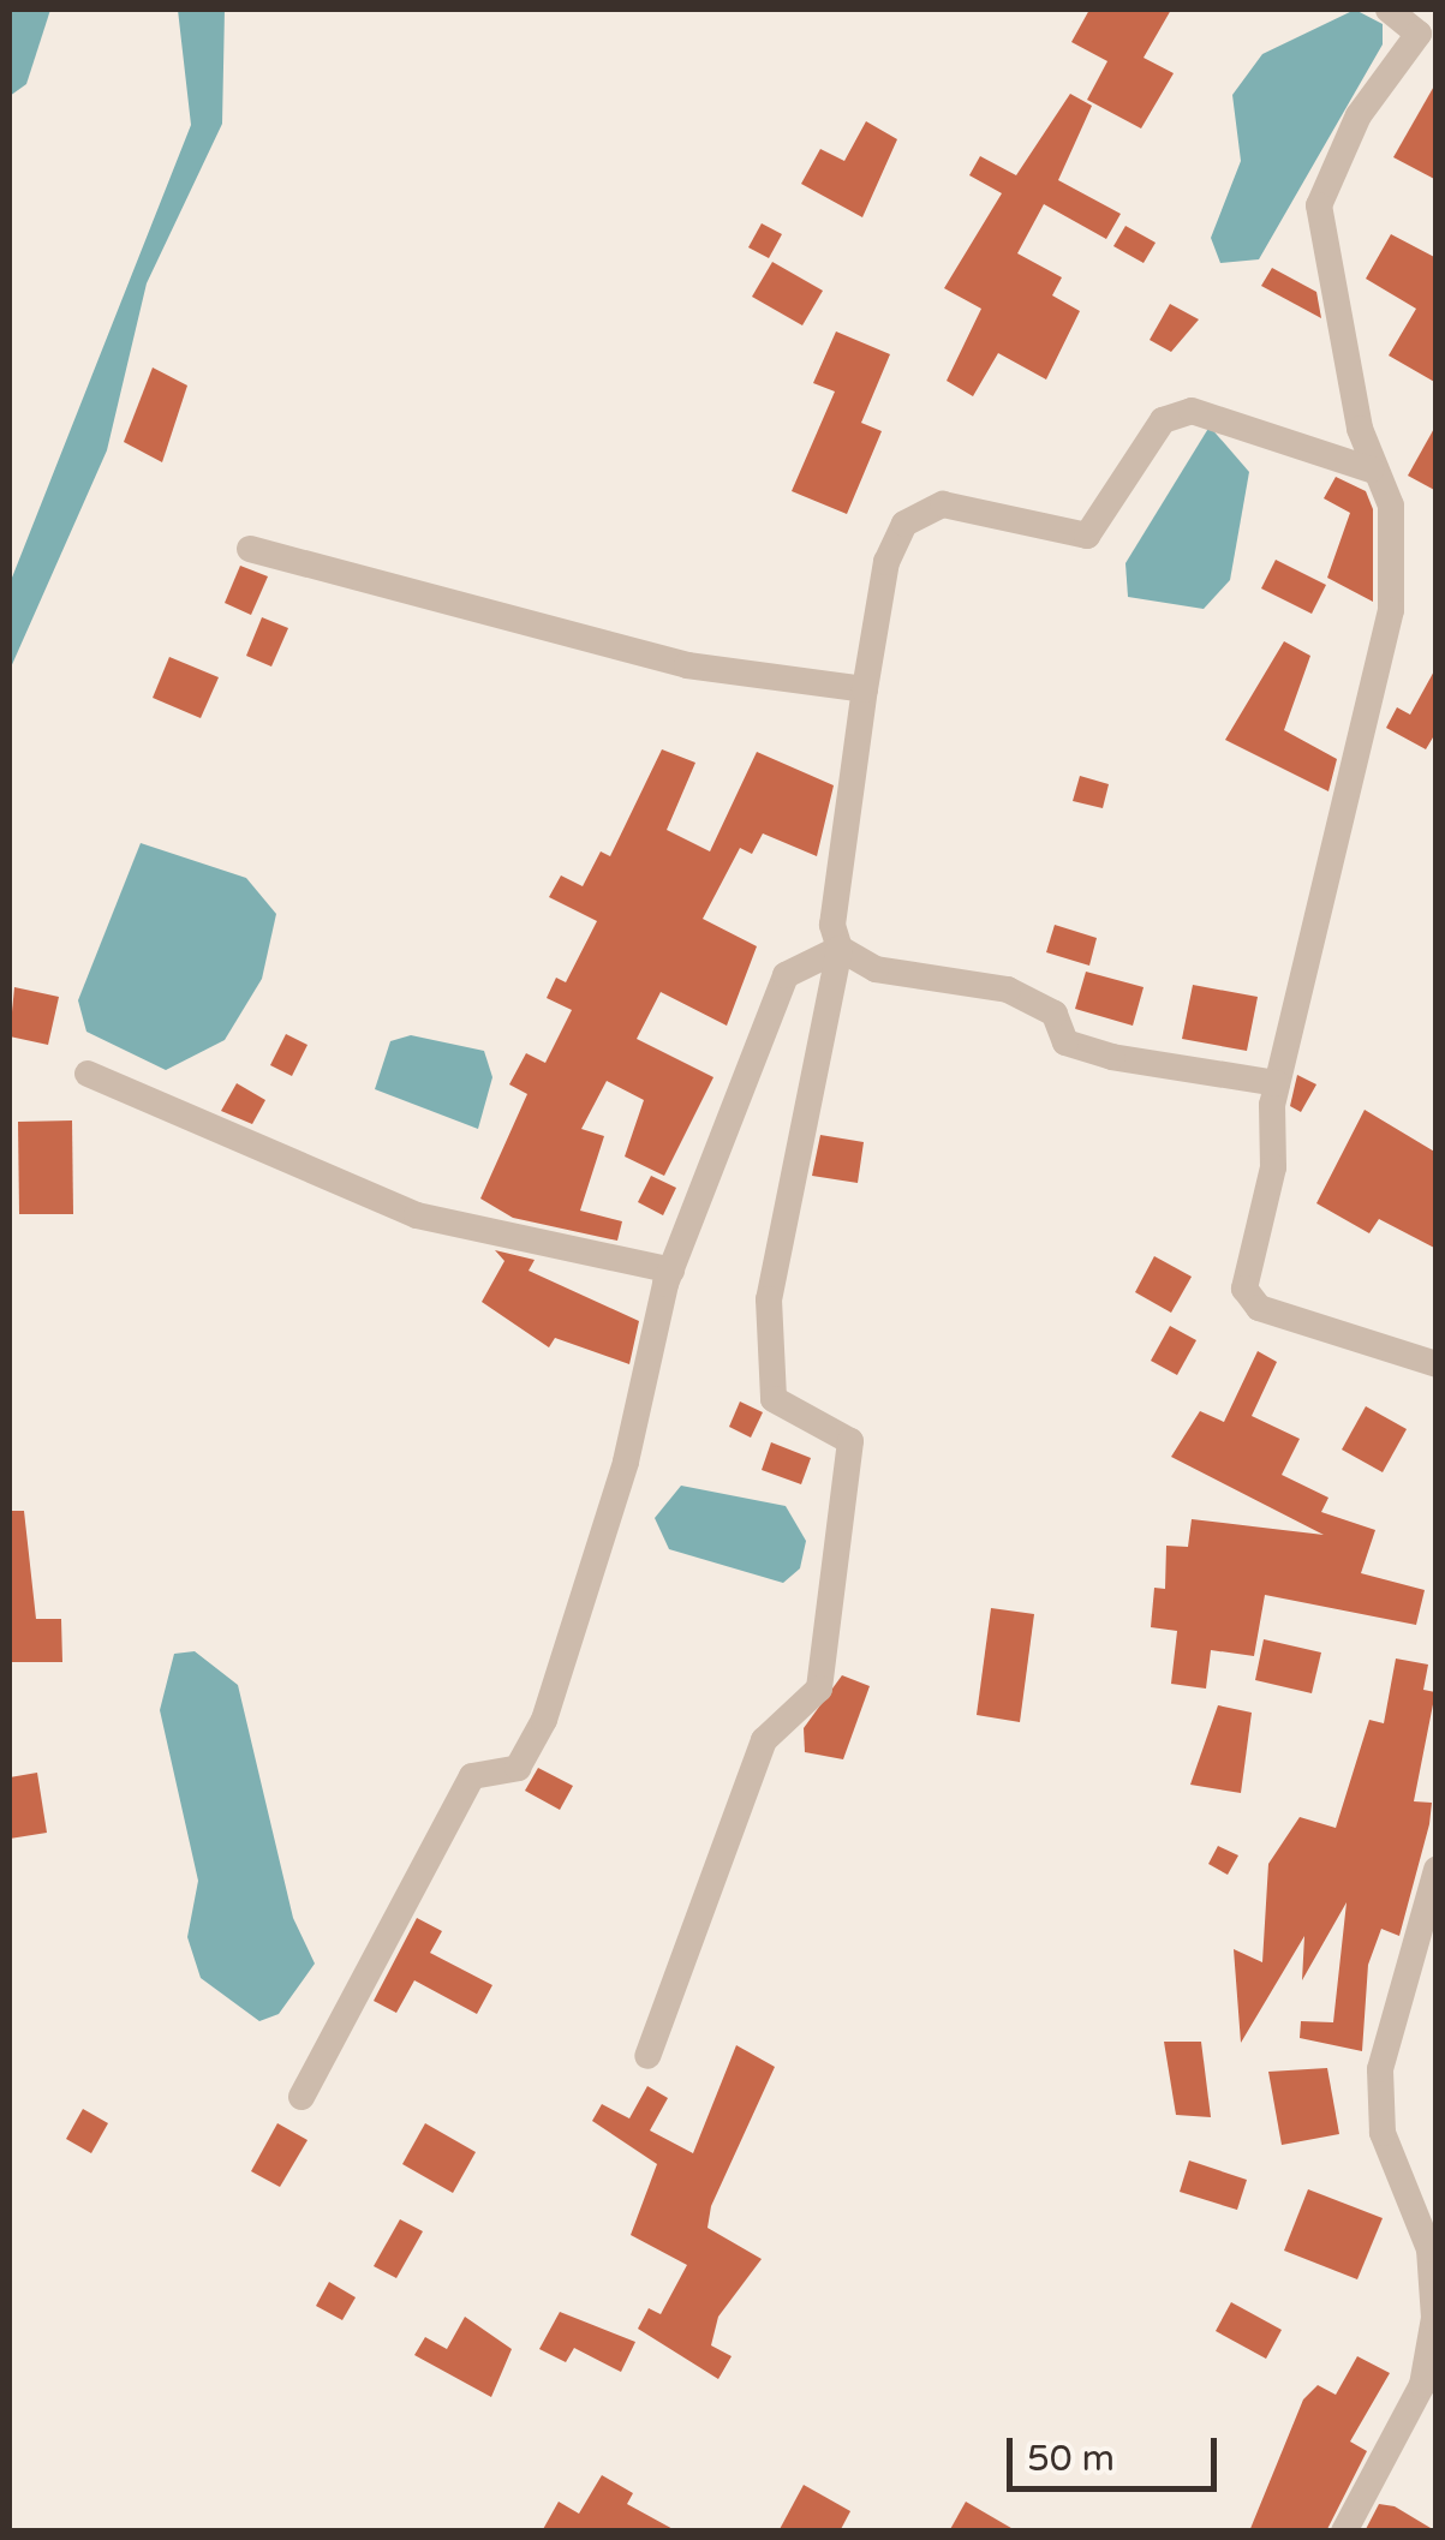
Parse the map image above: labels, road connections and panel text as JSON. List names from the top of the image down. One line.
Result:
{"scale_bar":"50 m"}
